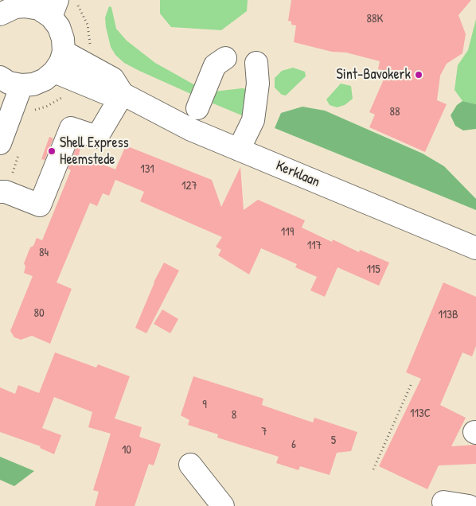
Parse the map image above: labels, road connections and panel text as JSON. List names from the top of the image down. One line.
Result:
{"streets":{"street":["Kerklaan"]},"places":["Sint-Bavokerk","Shell Express Heemstede"],"house_numbers":["88K","88","131","127","119","117","84","115","80","113B","9","113C","8","7","5","6","10"]}
